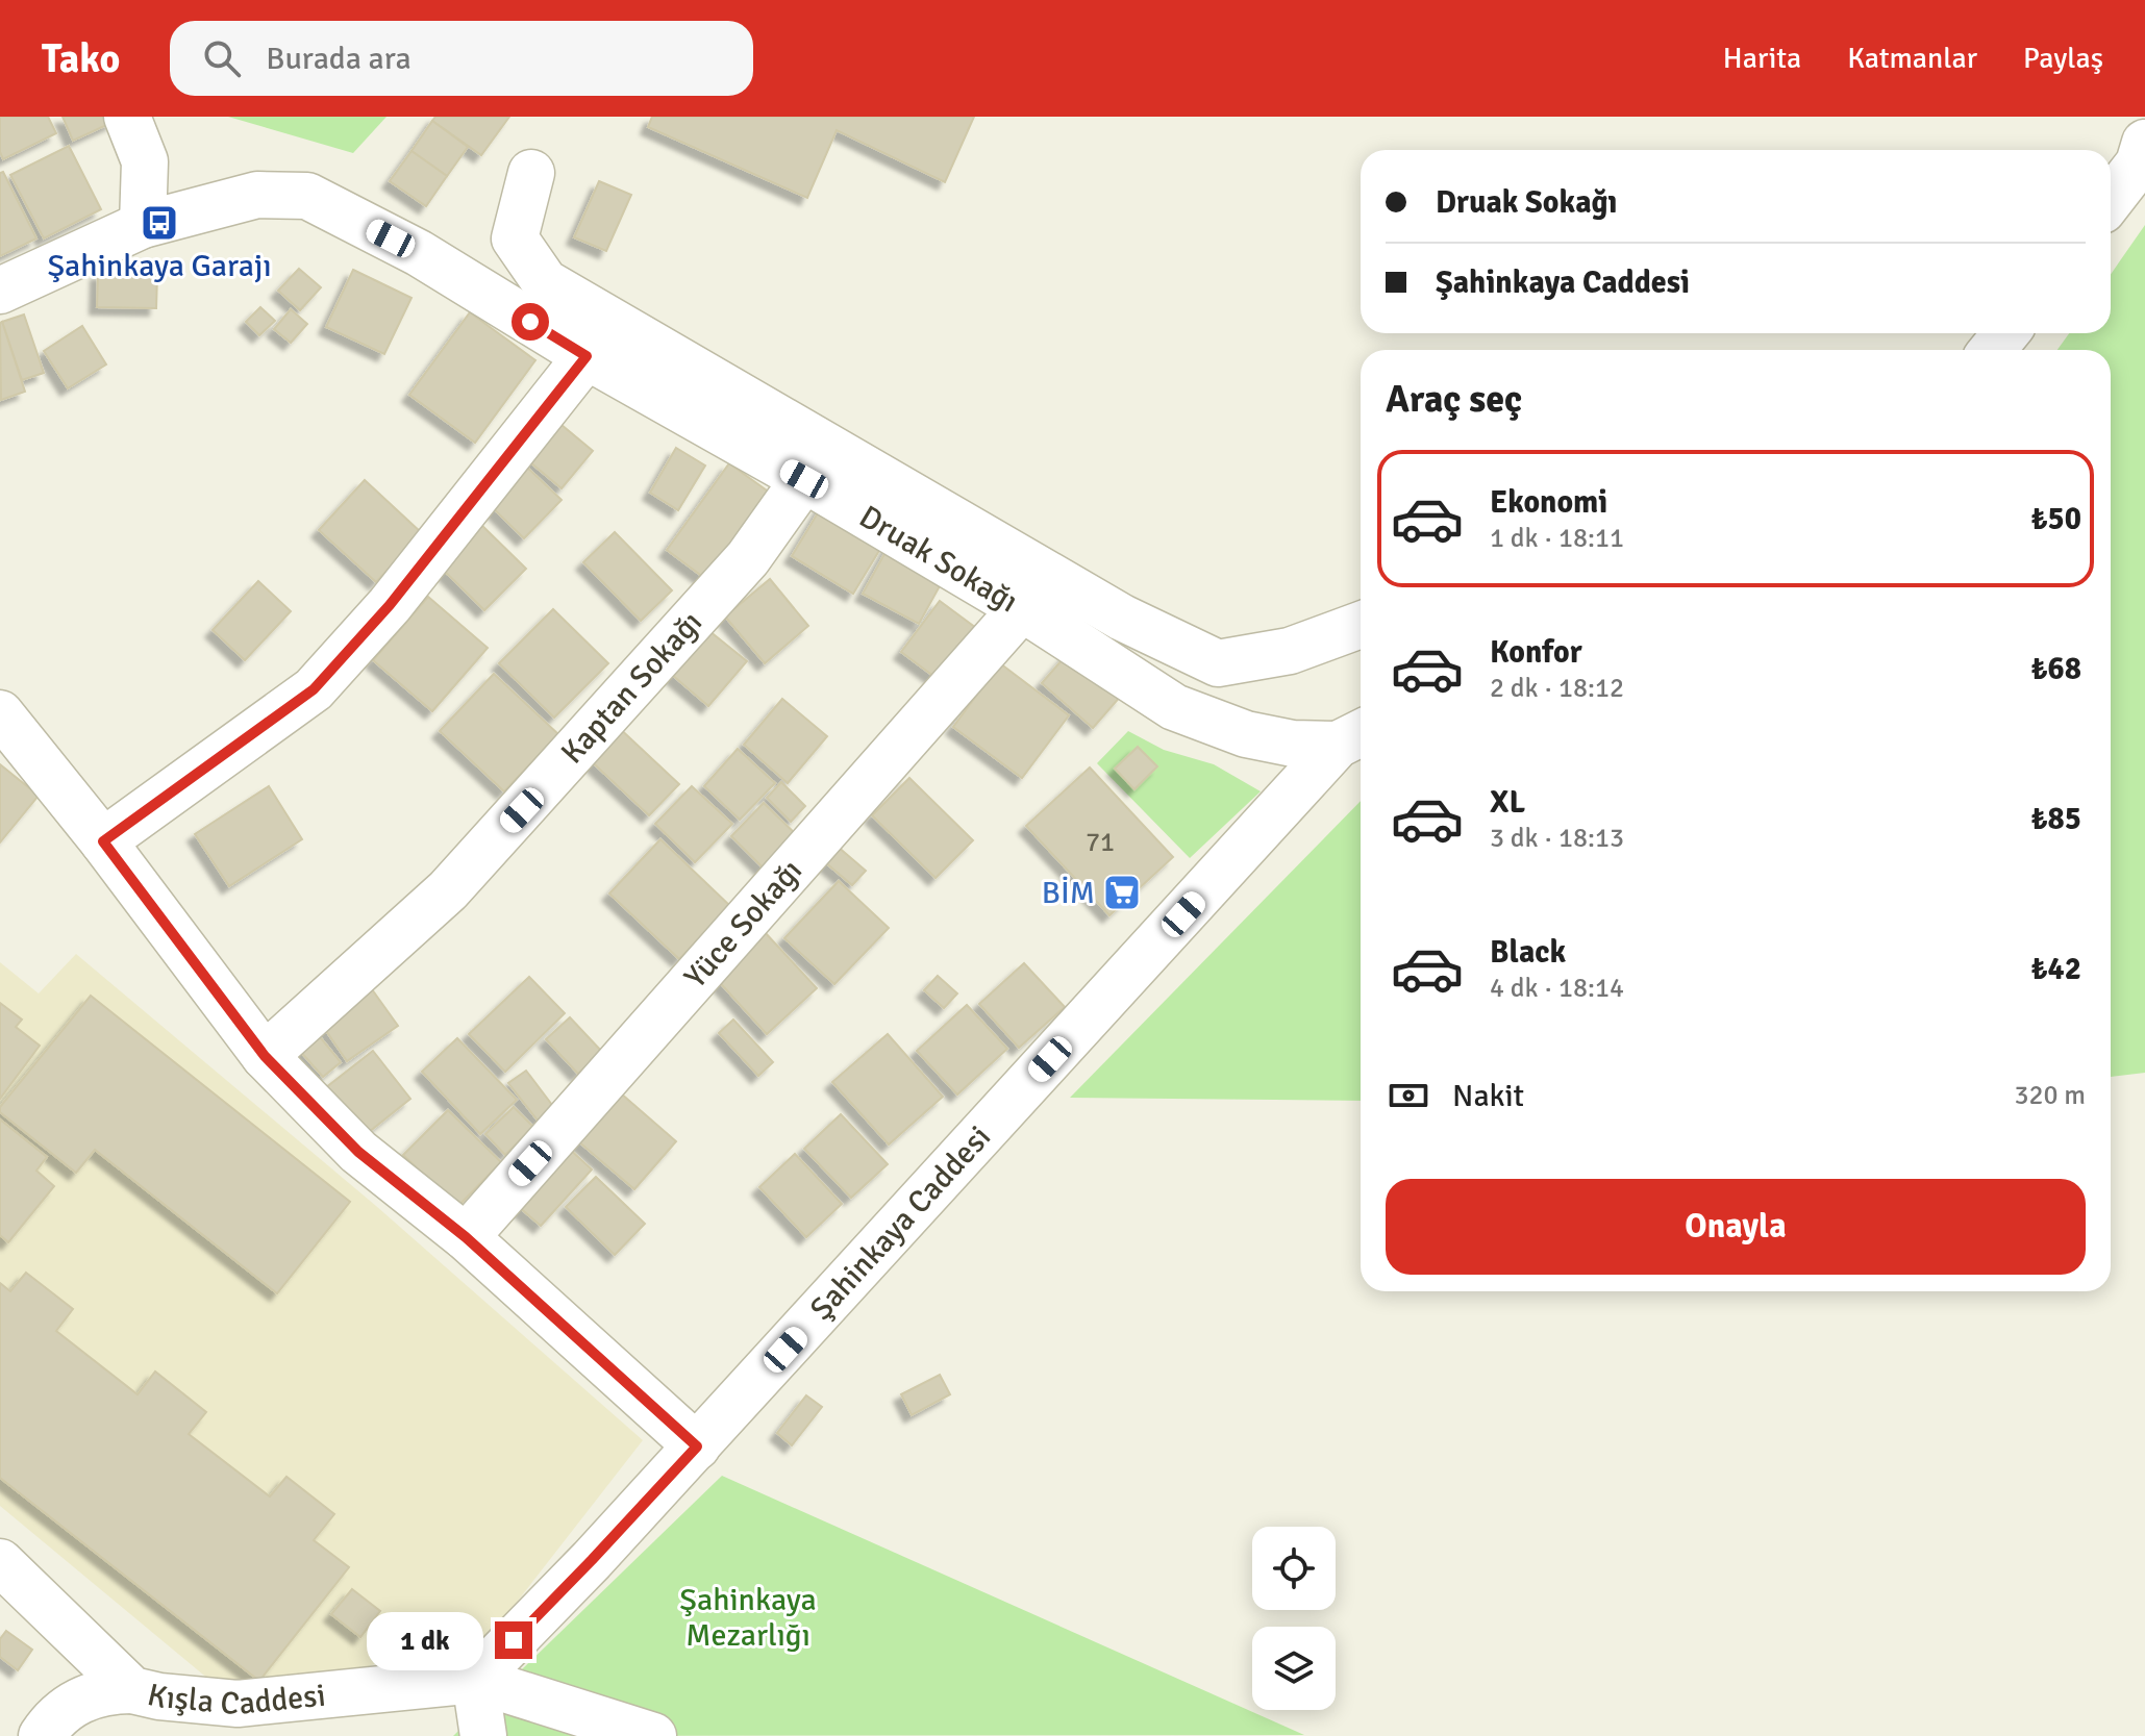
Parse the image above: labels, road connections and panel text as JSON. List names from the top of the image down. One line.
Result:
{"streets":{"street":["Druak Sokağı","Kaptan Sokağı","Yüce Sokağı","Şahinkaya Caddesi","Kışla Caddesi"]},"crossings":[["Druak Sokağı","Kaptan Sokağı"],["Druak Sokağı","Yüce Sokağı"],["Druak Sokağı","Şahinkaya Caddesi"],["Şahinkaya Caddesi","Kışla Caddesi"]],"parks":["Şahinkaya Mezarlığı"],"places":{"bus stop":["Şahinkaya Garajı"],"supermarket":["BİM"]},"house_numbers":["71"],"page":{"header":"Tako","search":"Burada ara","nav":["Harita","Katmanlar","Paylaş"],"banner":["Druak Sokağı","Şahinkaya Caddesi"],"heading":"Araç seç","list":[{"name":"Ekonomi","note":"1 dk · 18:11","value":"₺50"},{"name":"Konfor","note":"2 dk · 18:12","value":"₺68"},{"name":"XL","note":"3 dk · 18:13","value":"₺85"},{"name":"Black","note":"4 dk · 18:14","value":"₺42"}],"pay":["Nakit","320 m"],"buttons":"Onayla","bubble":"1 dk"}}
